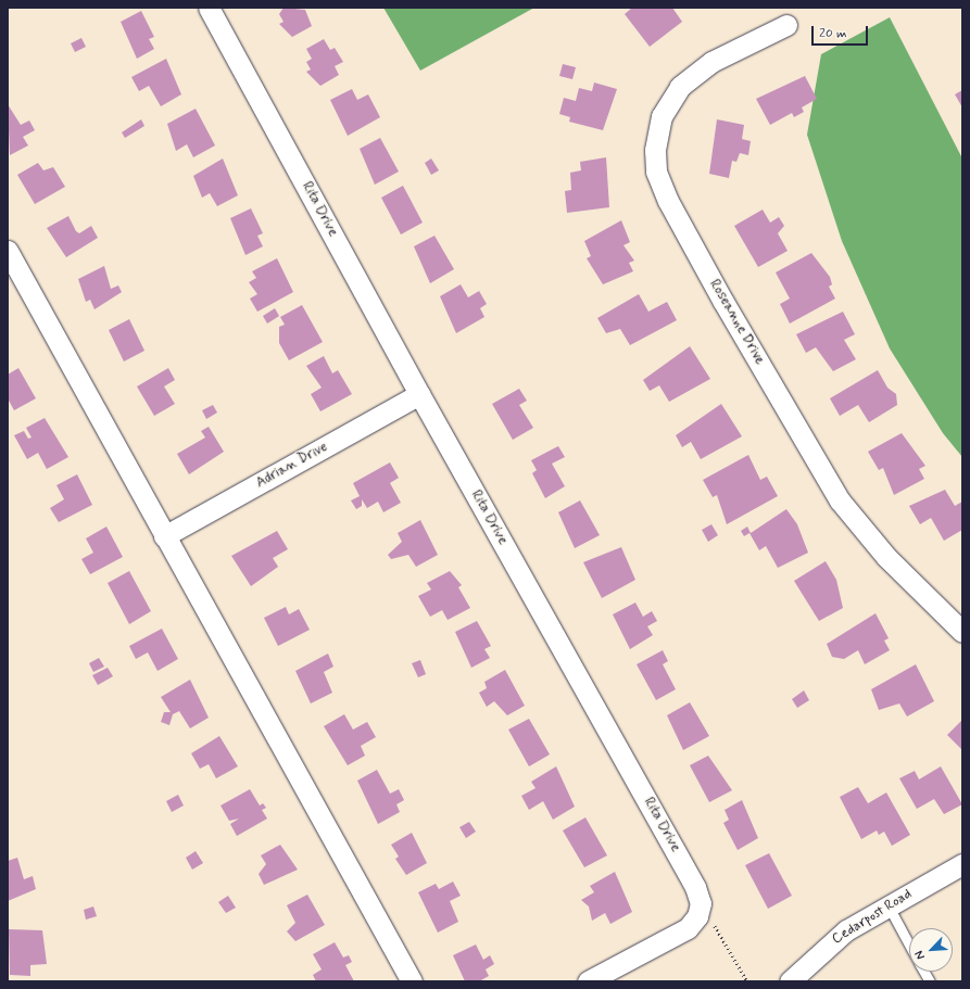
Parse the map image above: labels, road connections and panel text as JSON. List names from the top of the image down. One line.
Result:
{"streets":{"street":["Rita Drive","Roseanne Drive","Adrian Drive","Cedarpost Road"]},"crossings":[["Rita Drive","Adrian Drive"]],"scale_bar":"20 m","north":"bottom left"}
